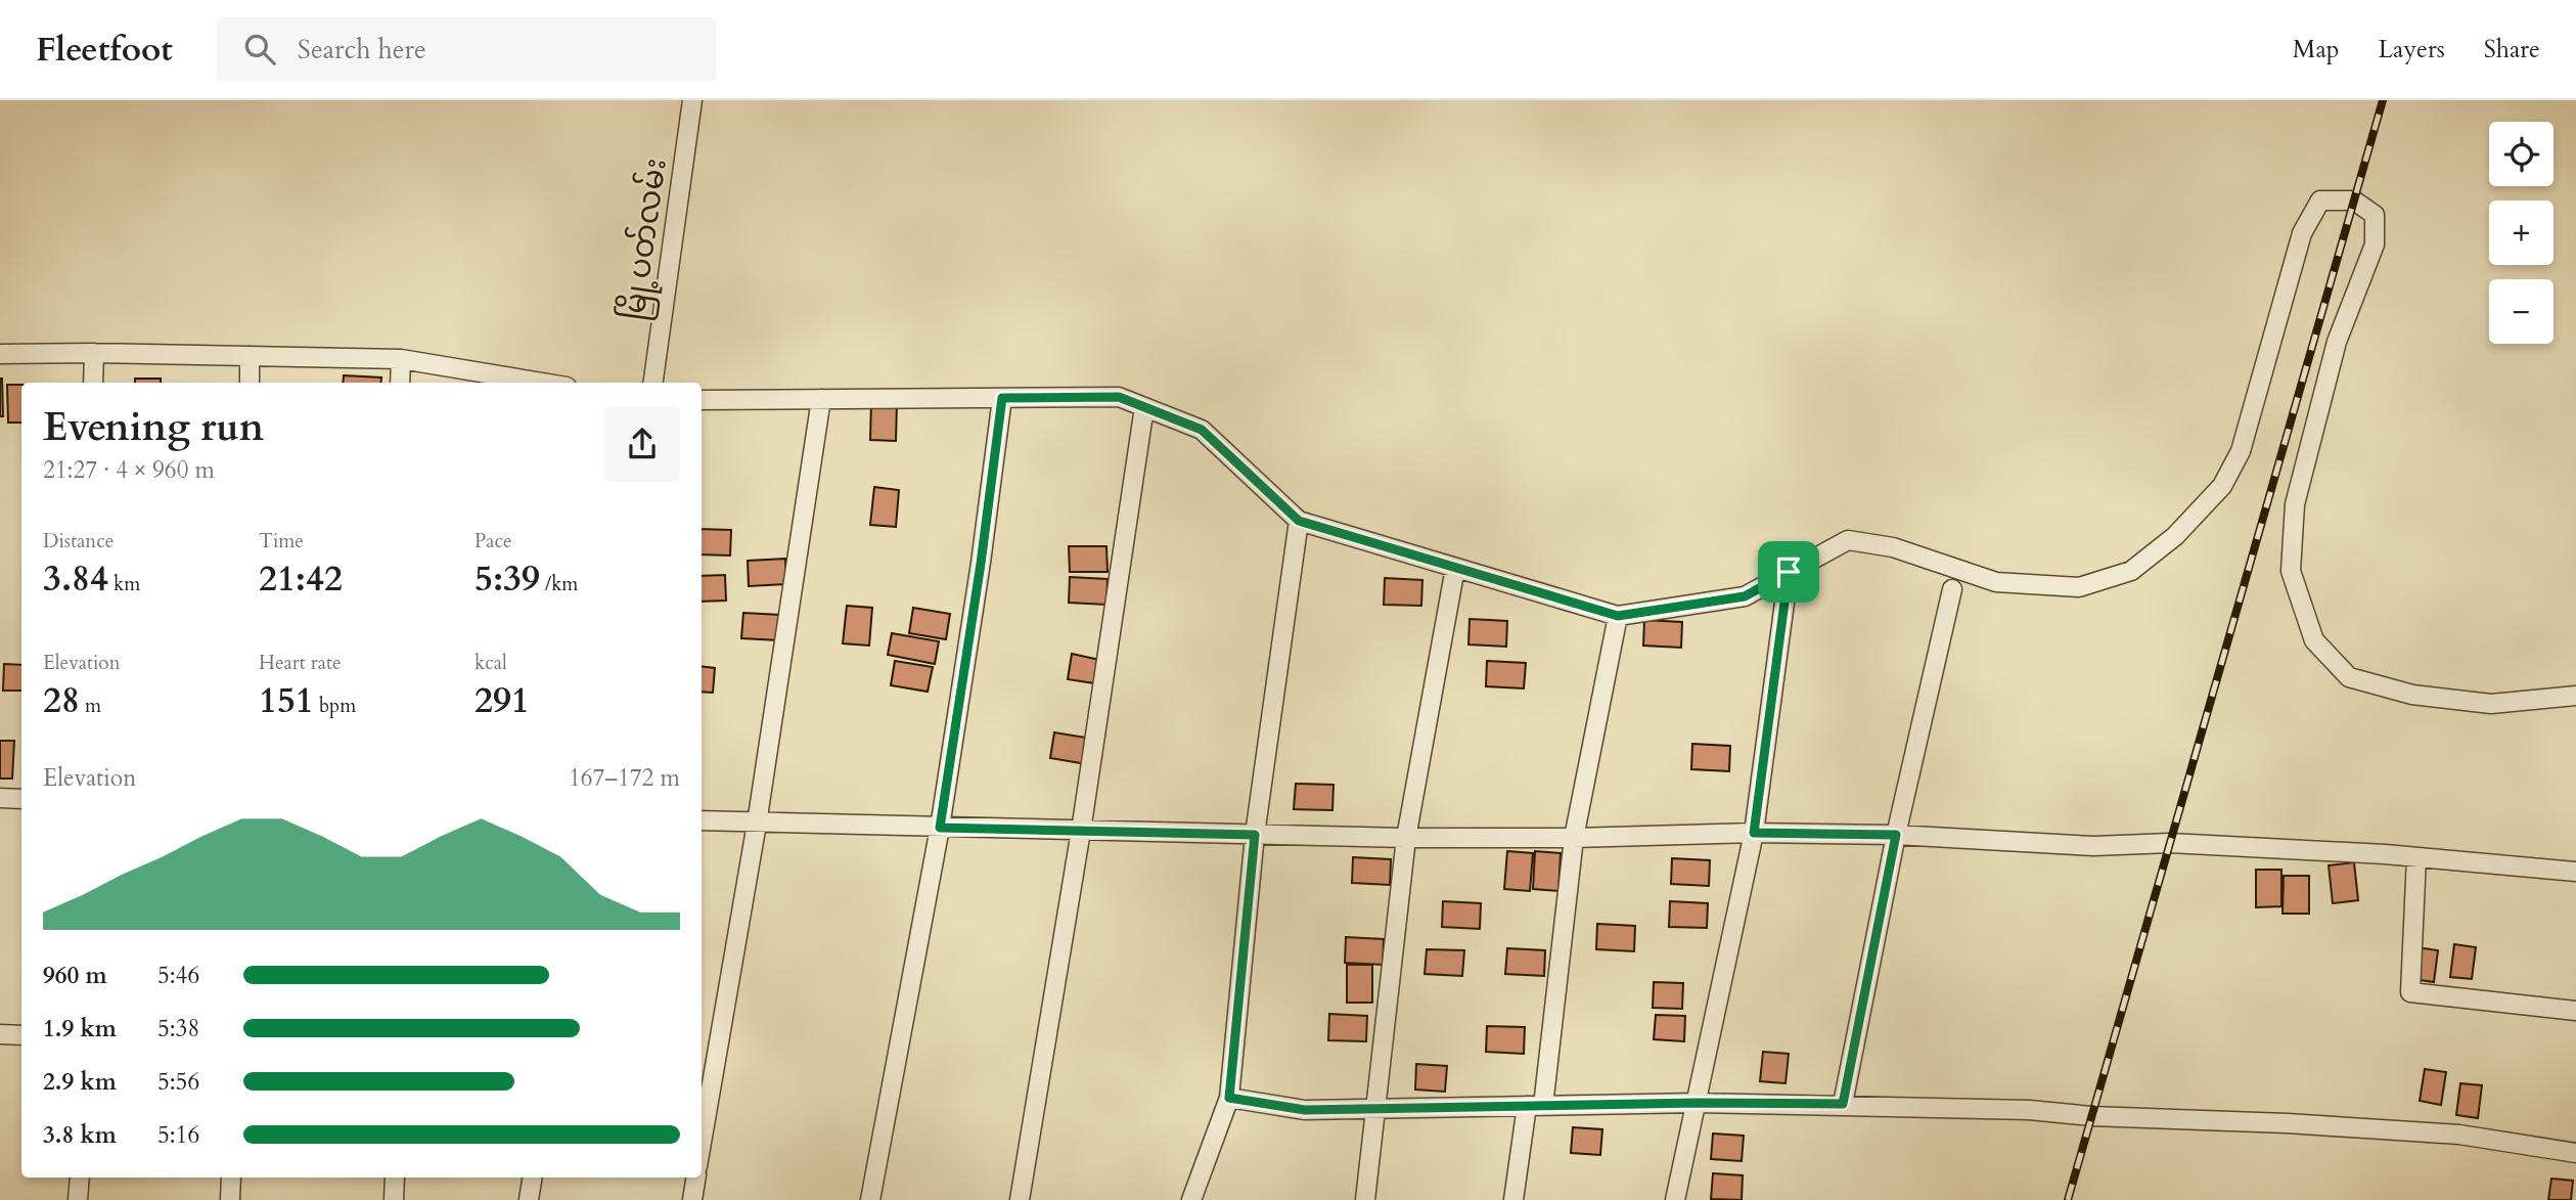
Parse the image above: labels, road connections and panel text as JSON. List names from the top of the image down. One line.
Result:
{"streets":{"street":["မြို့ပတ်လမ်း"]},"page":{"header":"Fleetfoot","search":"Search here","nav":["Map","Layers","Share"],"map_buttons":["+","−"],"heading":["Evening run","21:27 · 4 × 960 m"],"stats":[["Distance","3.84 km"],["Time","21:42"],["Pace","5:39 /km"],["Elevation","28 m"],["Heart rate","151 bpm"],["kcal","291"]],"chart":["Elevation","167–172 m"],"list":[{"name":"960 m","note":"5:46"},{"name":"1.9 km","note":"5:38"},{"name":"2.9 km","note":"5:56"},{"name":"3.8 km","note":"5:16"}]}}
